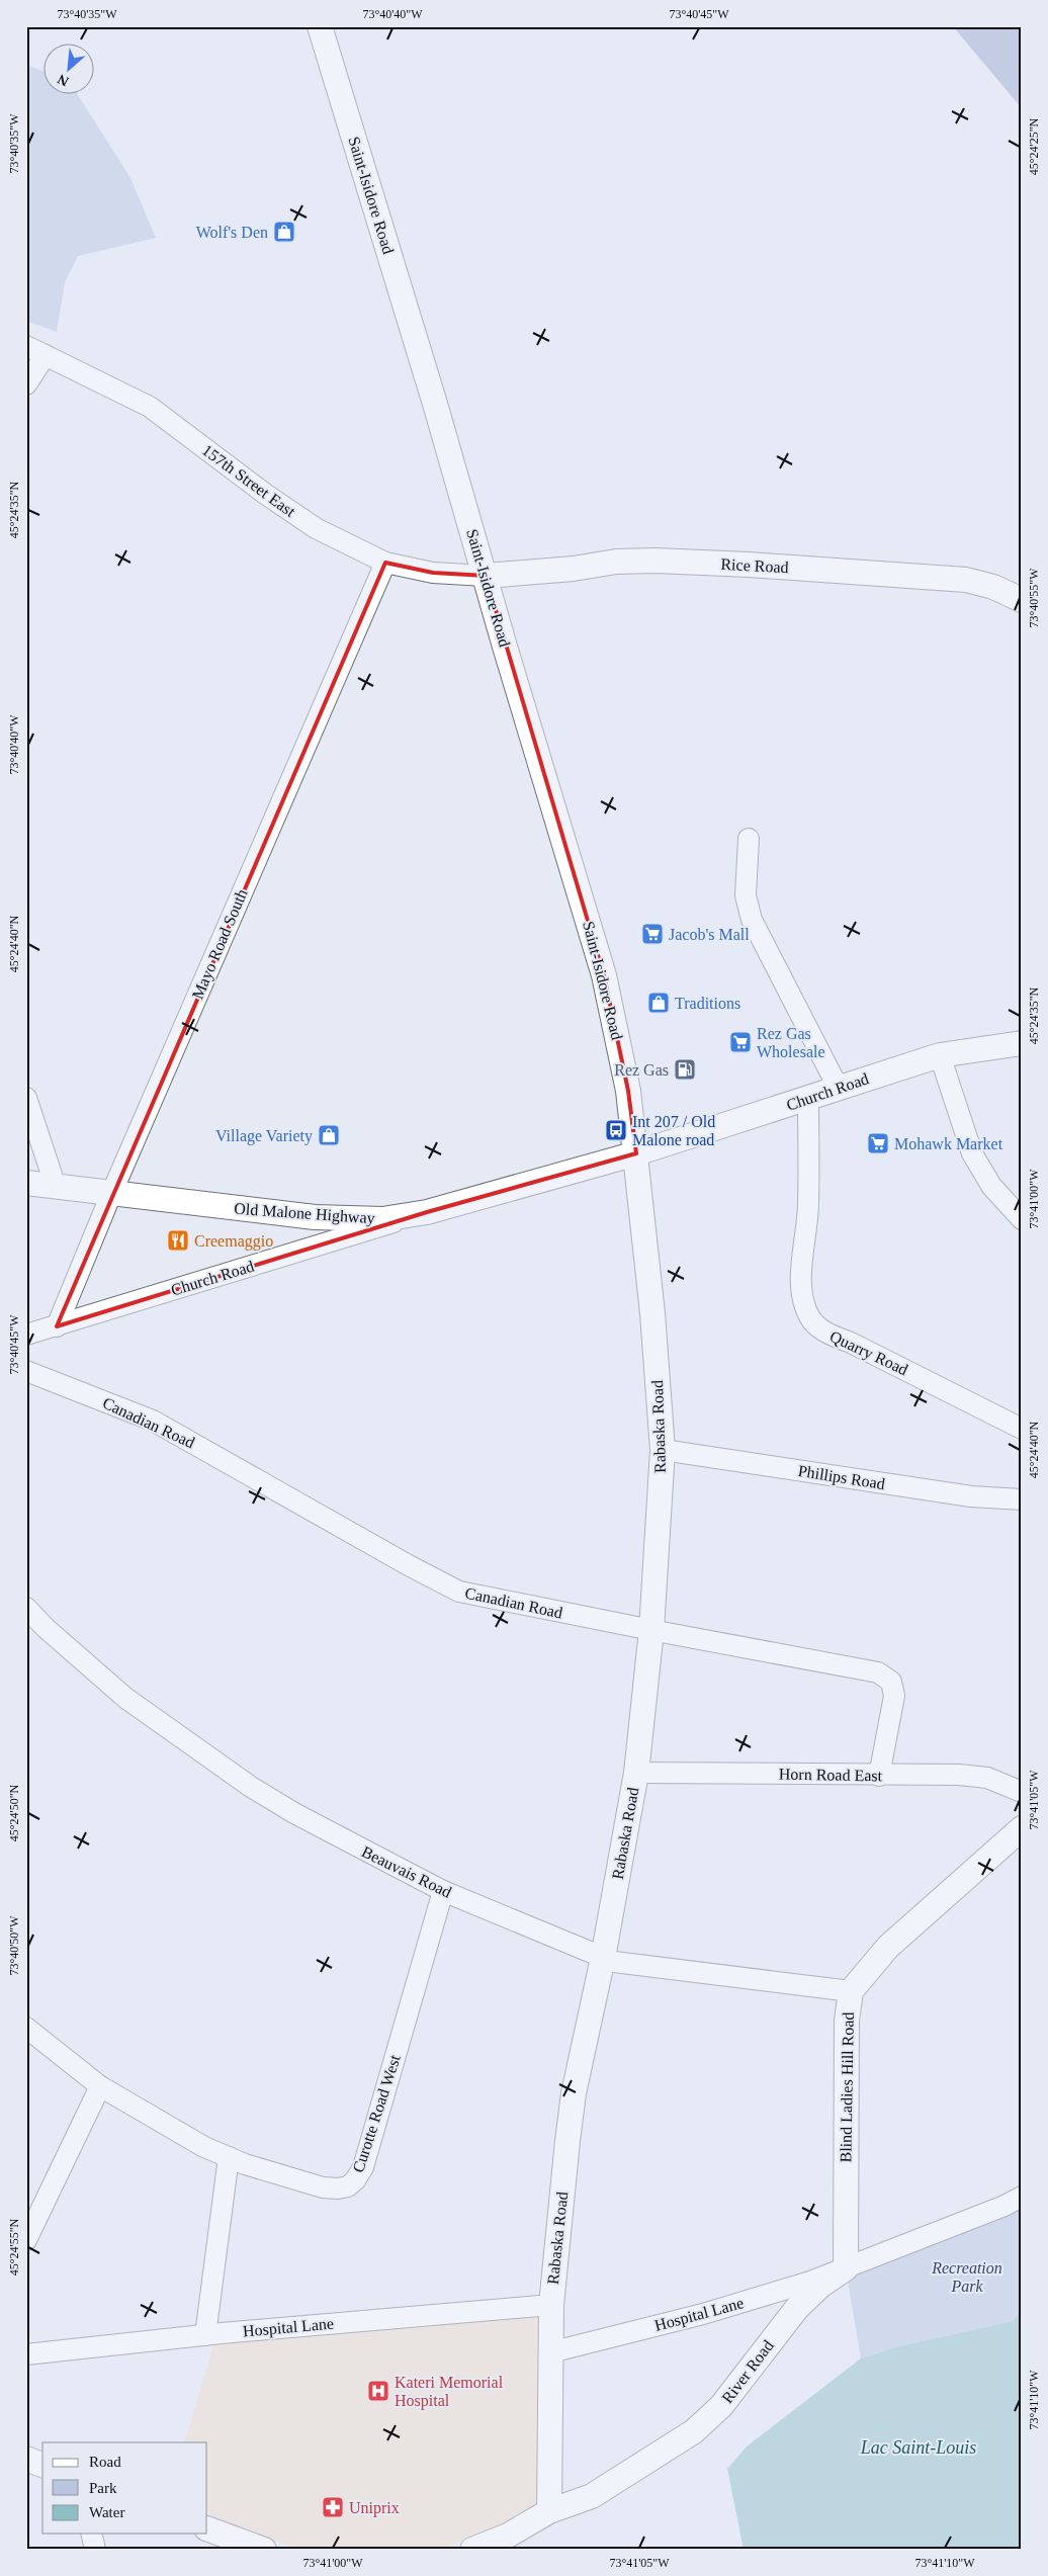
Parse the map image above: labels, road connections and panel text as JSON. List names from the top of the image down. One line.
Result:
{"streets":{"street":["Saint-Isidore Road","157th Street East","Rice Road","Mayo Road South","Church Road","Old Malone Highway","Quarry Road","Canadian Road","Rabaska Road","Phillips Road","Horn Road East","Beauvais Road","Blind Ladies Hill Road","Curotte Road West","Hospital Lane","River Road"]},"crossings":[["Saint-Isidore Road","157th Street East"],["Saint-Isidore Road","Rice Road"],["Saint-Isidore Road","Church Road"],["Saint-Isidore Road","Old Malone Highway"],["Saint-Isidore Road","Rabaska Road"],["157th Street East","Rice Road"],["157th Street East","Mayo Road South"],["Mayo Road South","Church Road"],["Mayo Road South","Old Malone Highway"],["Church Road","Old Malone Highway"],["Church Road","Quarry Road"],["Church Road","Rabaska Road"],["Old Malone Highway","Rabaska Road"],["Canadian Road","Rabaska Road"],["Canadian Road","Horn Road East"],["Rabaska Road","Phillips Road"],["Rabaska Road","Horn Road East"],["Rabaska Road","Beauvais Road"],["Rabaska Road","Hospital Lane"],["Rabaska Road","River Road"],["Beauvais Road","Blind Ladies Hill Road"],["Beauvais Road","Curotte Road West"],["Blind Ladies Hill Road","Hospital Lane"],["Blind Ladies Hill Road","River Road"],["Hospital Lane","River Road"]],"water":["Lac Saint-Louis"],"parks":["Recreation Park"],"places":{"shop":["Wolf's Den","Traditions","Village Variety"],"supermarket":["Jacob's Mall","Rez Gas Wholesale","Mohawk Market"],"fuel station":["Rez Gas"],"bus stop":["Int 207 / Old Malone road"],"restaurant":["Creemaggio"],"hospital":["Kateri Memorial Hospital"],"pharmacy":["Uniprix"]},"legend":["Road","Park","Water"],"north":"bottom left","coordinates":["73°40'35\"W","73°40'40\"W","73°40'45\"W","45°24'25\"N","45°24'35\"N","73°40'55\"W","45°24'40\"N","73°41'00\"W","73°41'05\"W","45°24'50\"N","73°40'50\"W","45°24'55\"N","73°41'10\"W"]}
